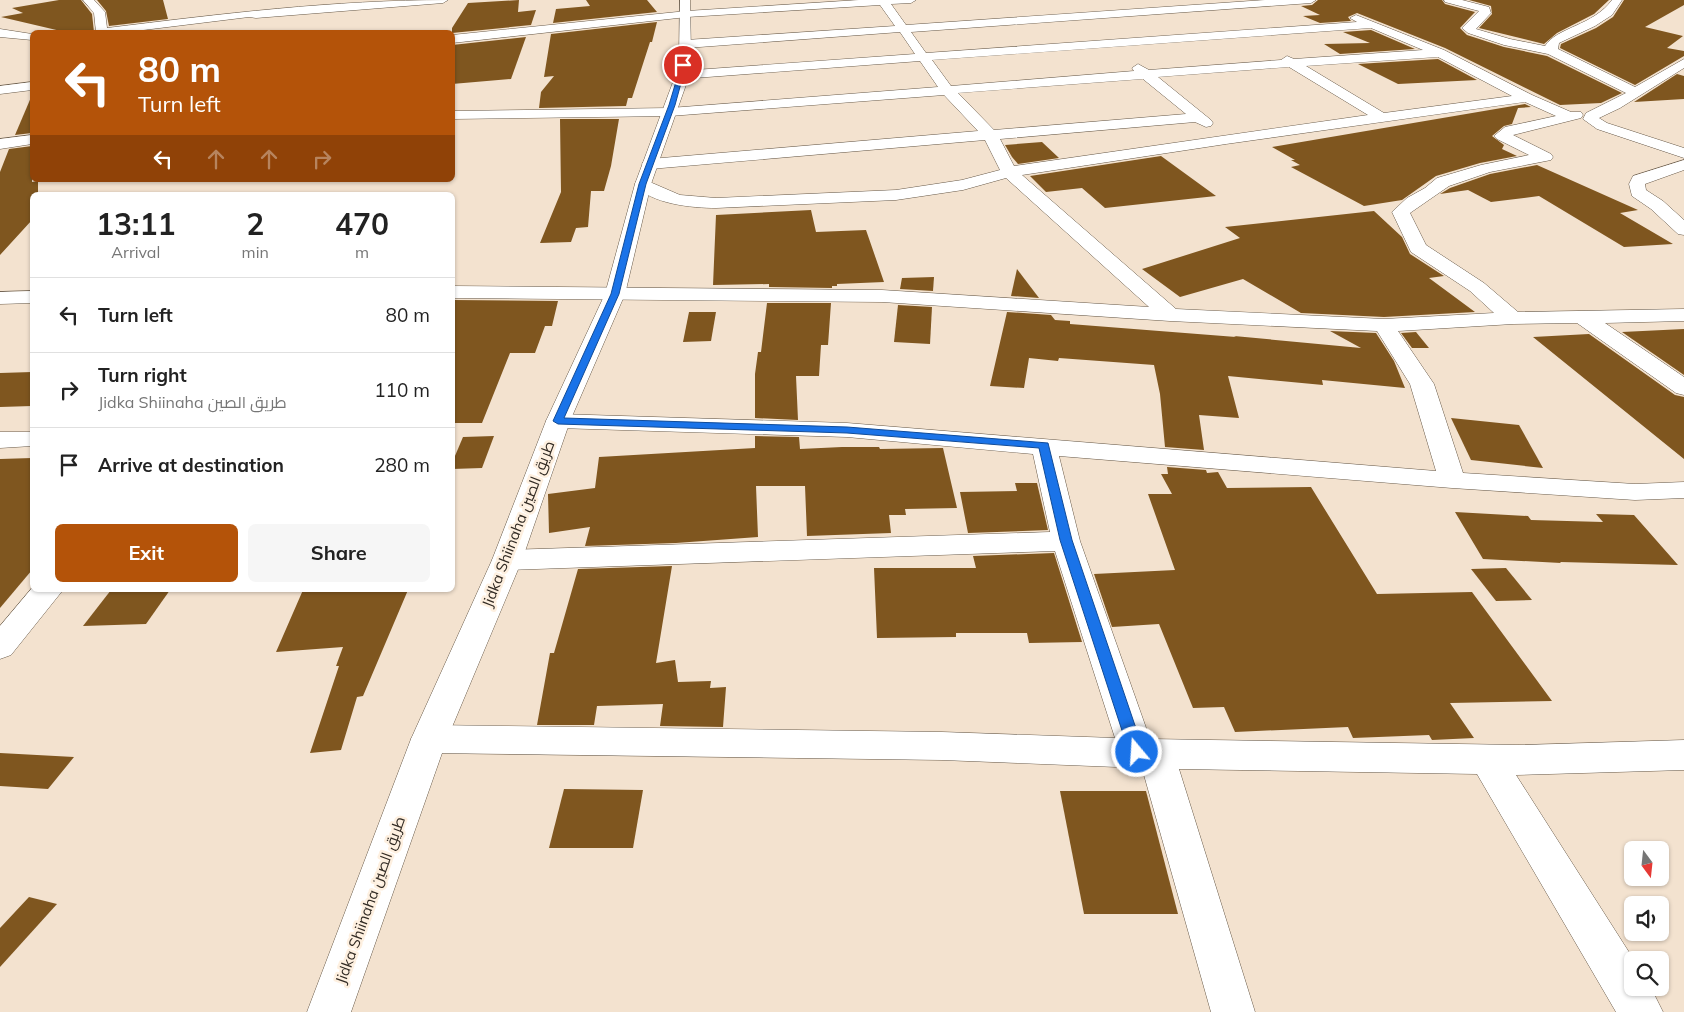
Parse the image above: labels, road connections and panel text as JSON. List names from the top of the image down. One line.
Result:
{"streets":{"street":["Jidka Shiinaha طريق الصين"]},"north":"bottom","page":{"turn":["80 m","Turn left"],"eta":["13:11","Arrival","2","min","470","m"],"list":[{"name":"Turn left","value":"80 m"},{"name":"Turn right","note":"Jidka Shiinaha طريق الصين","value":"110 m"},{"name":"Arrive at destination","value":"280 m"}],"buttons":["Exit","Share"]}}
